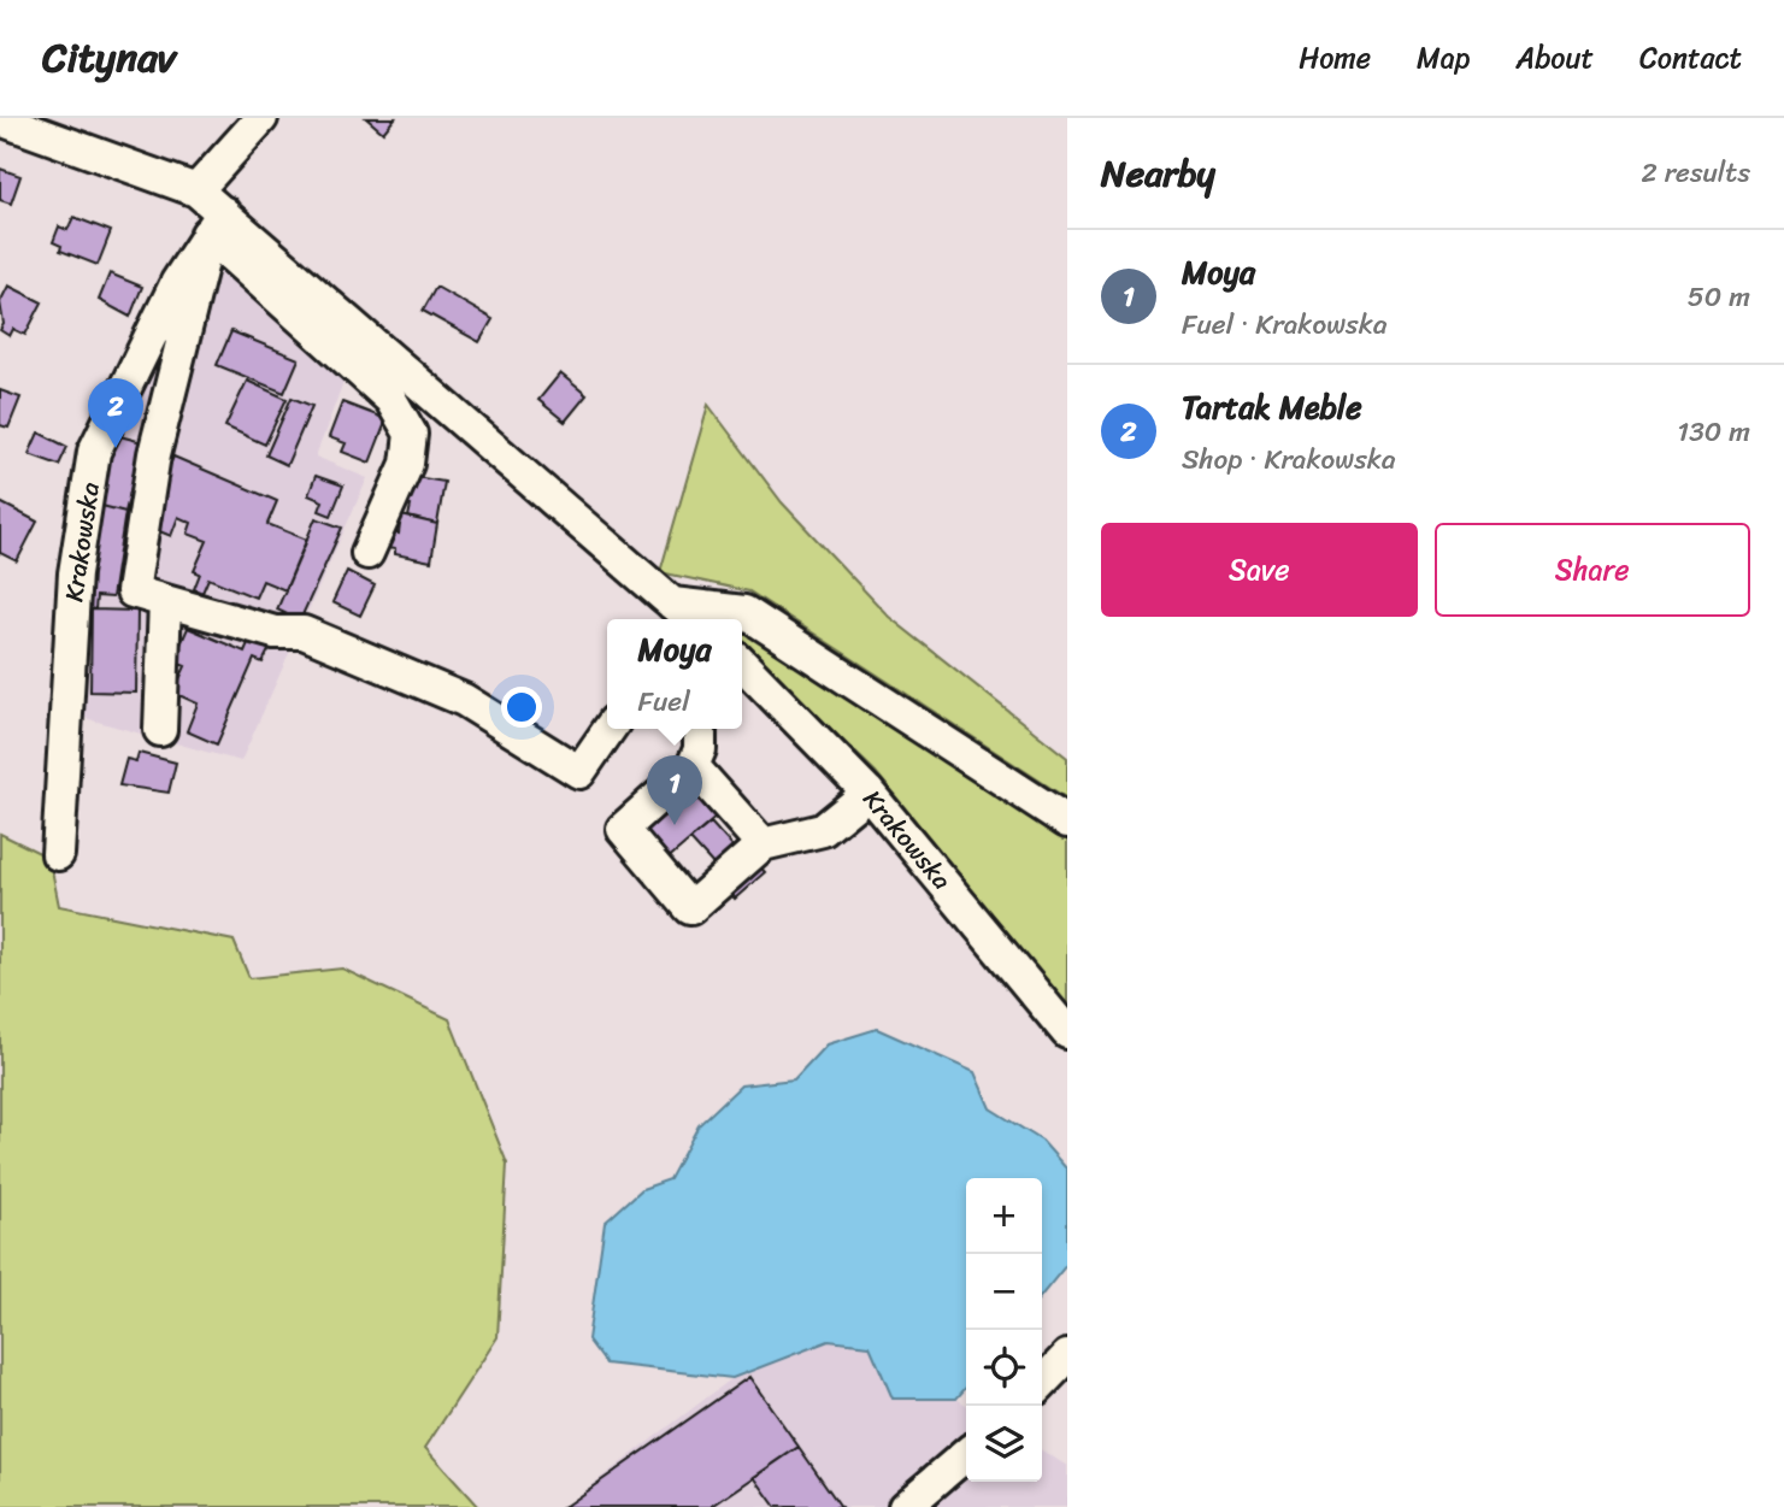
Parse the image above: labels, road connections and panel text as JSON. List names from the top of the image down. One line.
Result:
{"streets":{"street":["Krakowska"]},"page":{"header":"Citynav","nav":["Home","Map","About","Contact"],"heading":["Nearby","2 results"],"list":[{"mark":"1","name":"Moya","note":"Fuel · Krakowska","value":"50 m"},{"mark":"2","name":"Tartak Meble","note":"Shop · Krakowska","value":"130 m"}],"pins":["2","1"],"buttons":["Save","Share"],"popup":["Moya","Fuel"],"map_buttons":["+","−"]}}
